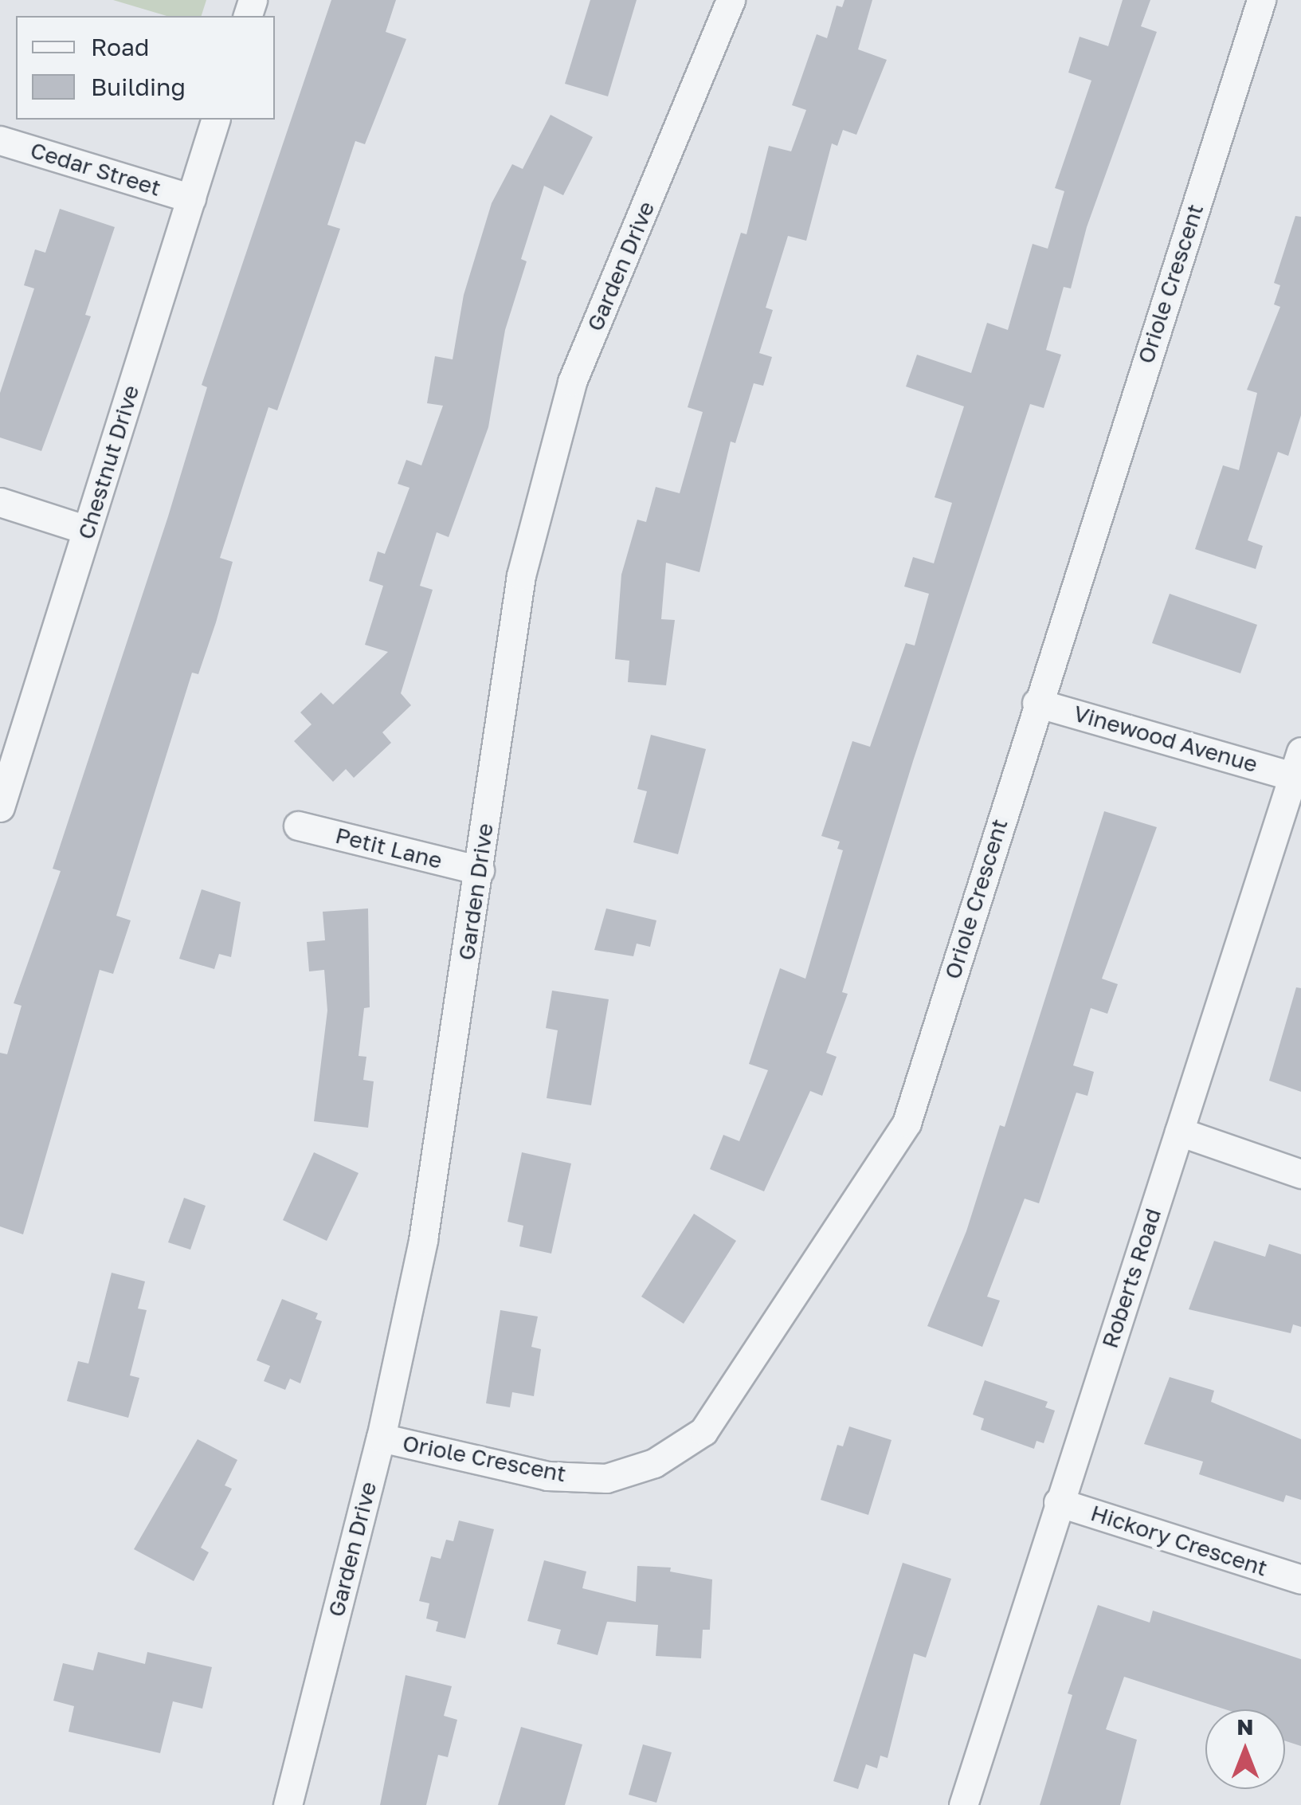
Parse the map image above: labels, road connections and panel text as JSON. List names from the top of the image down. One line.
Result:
{"streets":{"street":["Cedar Street","Garden Drive","Oriole Crescent","Chestnut Drive","Vinewood Avenue","Petit Lane","Roberts Road","Hickory Crescent"]},"crossings":[["Cedar Street","Chestnut Drive"],["Garden Drive","Oriole Crescent"],["Garden Drive","Petit Lane"],["Oriole Crescent","Vinewood Avenue"],["Vinewood Avenue","Roberts Road"],["Roberts Road","Hickory Crescent"]],"legend":["Road","Building"],"north":"top"}
